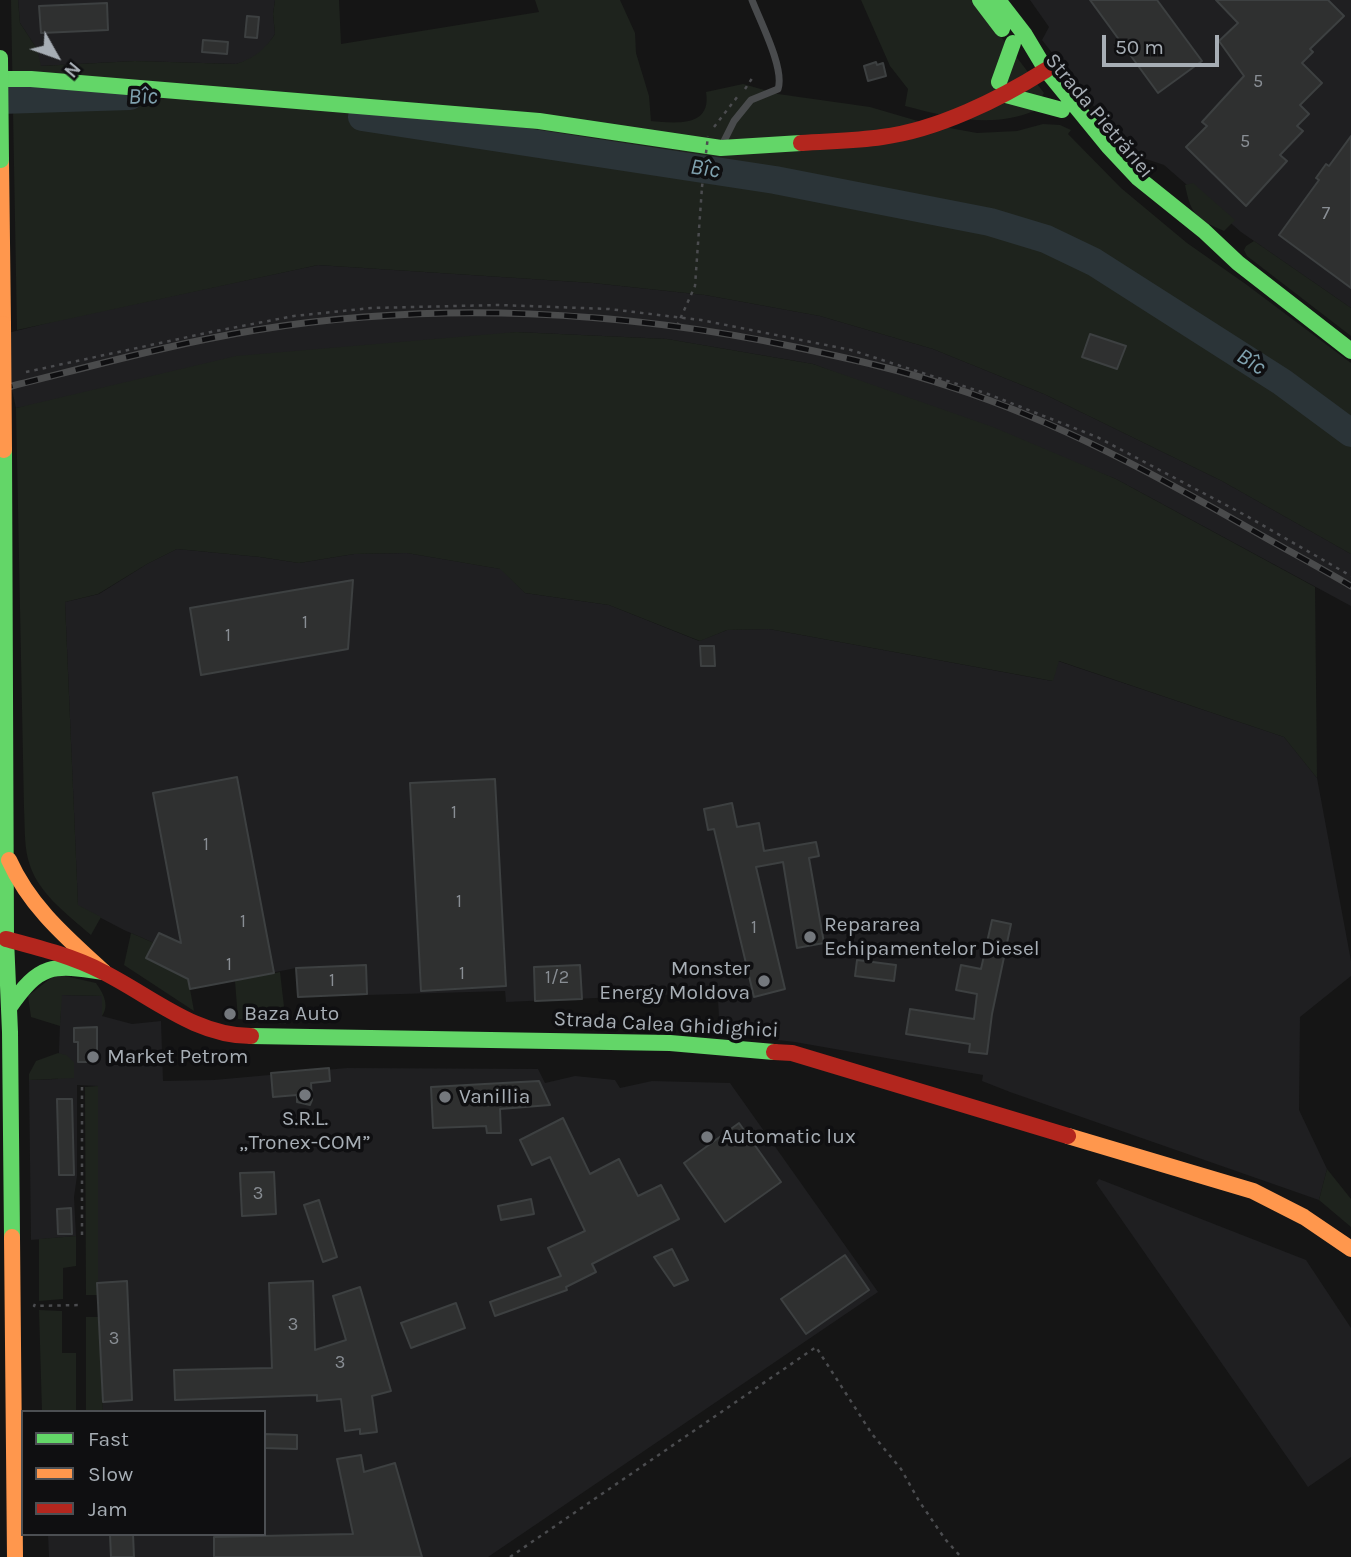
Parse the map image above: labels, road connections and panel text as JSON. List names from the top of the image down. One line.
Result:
{"streets":{"main road":["Strada Pietrăriei","Strada Calea Ghidighici"]},"water":["Bîc"],"places":["Repararea Echipamentelor Diesel","Monster Energy Moldova","Baza Auto","Market Petrom","S.R.L. „Tronex-COM”","Vanillia","Automatic lux"],"house_numbers":["5","5","7","1","1","1","1","1","1","1","1","1","1/2","1","3","3","3","3"],"legend":["Fast","Slow","Jam"],"scale_bar":"50 m","north":"bottom right"}
